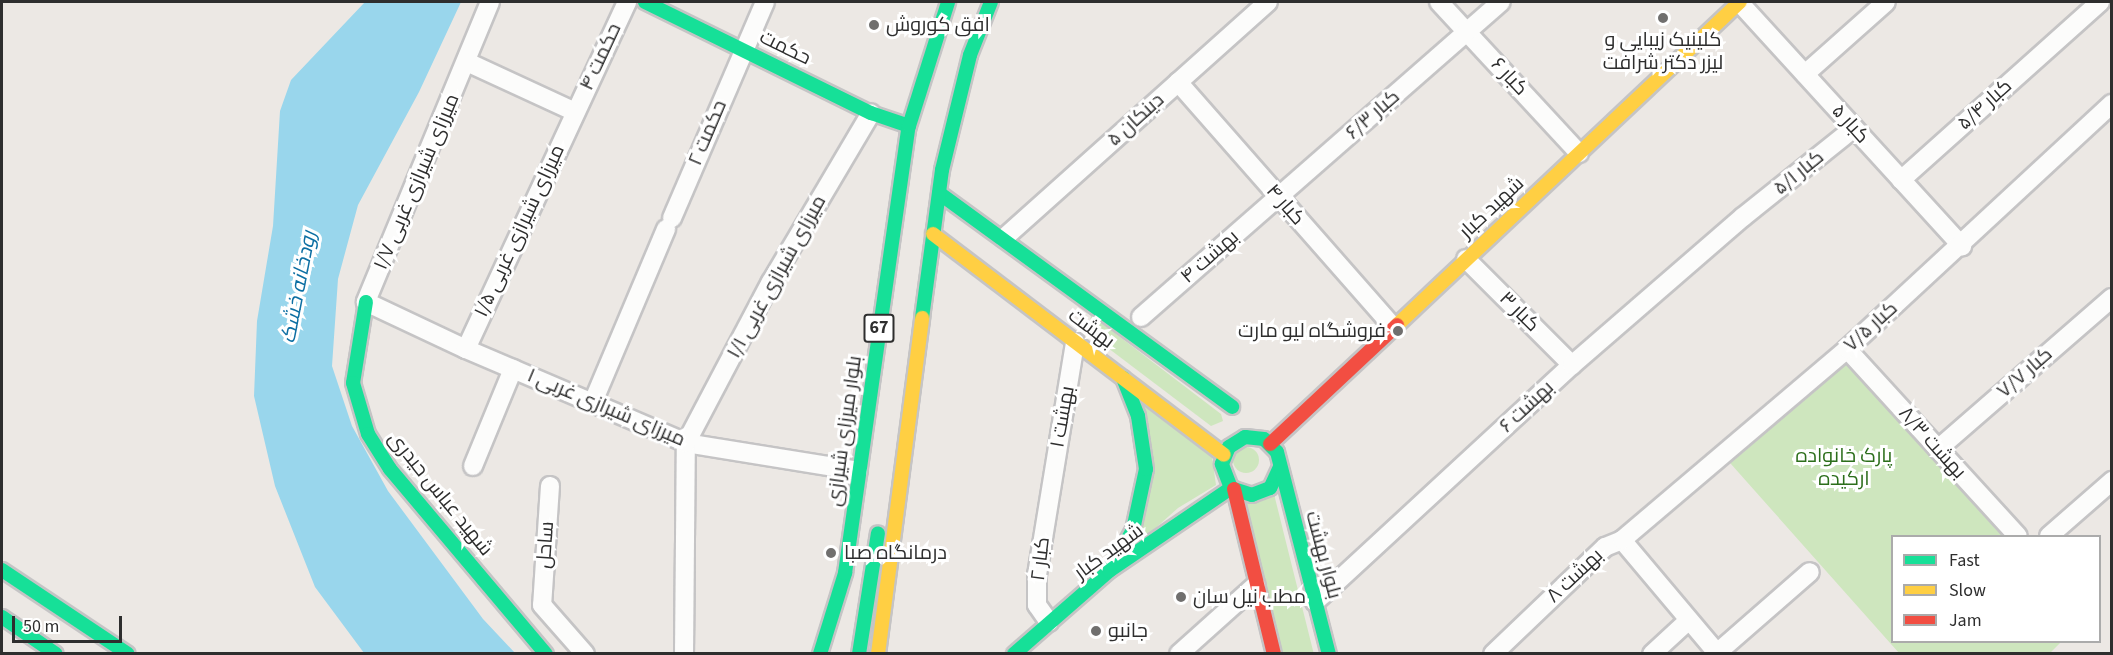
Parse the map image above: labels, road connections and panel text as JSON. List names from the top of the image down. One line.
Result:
{"streets":{"street":["حکمت","۴ حکمت","۶ کبار","۵/۴ کبار","۶/۳ کبار","۵ دینکان","۵ کبار","۲ حکمت","۵/۱ کبار","۱/۷ میرزای شیرازی غربی","۴ کبار","شهید کبار","۱/۵ میرزای شیرازی غربی","۴ بهشت","۱/۱ میرزای شیرازی غربی","۳ کبار","۷/۵ کبار","67","بهشت","۷/۷ کبار","۶ بهشت","۱ میرزای شیرازی غربی","۱ بهشت","بلوار میرزای شیرازی","بهشت ۸/۳","شهید عباس حیدری","ساحل","بلوار بهشت","۲ کبار","۸ بهشت"]},"crossings":[["حکمت","۲ حکمت"],["حکمت","۱/۱ میرزای شیرازی غربی"],["حکمت","بلوار میرزای شیرازی"],["۴ حکمت","۱/۵ میرزای شیرازی غربی"],["۶ کبار","۶/۳ کبار"],["۶ کبار","شهید کبار"],["۵/۴ کبار","۵ کبار"],["۶/۳ کبار","۴ کبار"],["۶/۳ کبار","۴ بهشت"],["۵ دینکان","۴ کبار"],["۵ کبار","۵/۱ کبار"],["۵ کبار","شهید کبار"],["۵ کبار","۷/۵ کبار"],["۲ حکمت","۱ میرزای شیرازی غربی"],["۵/۱ کبار","۶ بهشت"],["۱/۷ میرزای شیرازی غربی","۱ میرزای شیرازی غربی"],["۱/۷ میرزای شیرازی غربی","شهید عباس حیدری"],["۴ کبار","شهید کبار"],["۴ کبار","۴ بهشت"],["شهید کبار","۳ کبار"],["شهید کبار","بهشت"],["شهید کبار","بلوار بهشت"],["شهید کبار","۲ کبار"],["۱/۵ میرزای شیرازی غربی","۱ میرزای شیرازی غربی"],["۱/۱ میرزای شیرازی غربی","۱ میرزای شیرازی غربی"],["۳ کبار","۶ بهشت"],["۷/۵ کبار","بهشت ۸/۳"],["۷/۵ کبار","۸ بهشت"],["67","بهشت"],["بهشت","۱ بهشت"],["بهشت","بلوار بهشت"],["۷/۷ کبار","بهشت ۸/۳"],["۶ بهشت","بلوار بهشت"],["۱ میرزای شیرازی غربی","بلوار میرزای شیرازی"],["۱ میرزای شیرازی غربی","شهید عباس حیدری"],["۱ بهشت","۲ کبار"]],"water":["رودخانه خشک"],"parks":["پارک خانواده ارکیده"],"places":["کلینیک زیبایی و لیزر دکتر شرافت","افق کوروش","فروشگاه لیو مارت","درمانگاه صبا","مطب نیل سان","جانبو"],"legend":["Fast","Slow","Jam"],"scale_bar":"50 m"}
